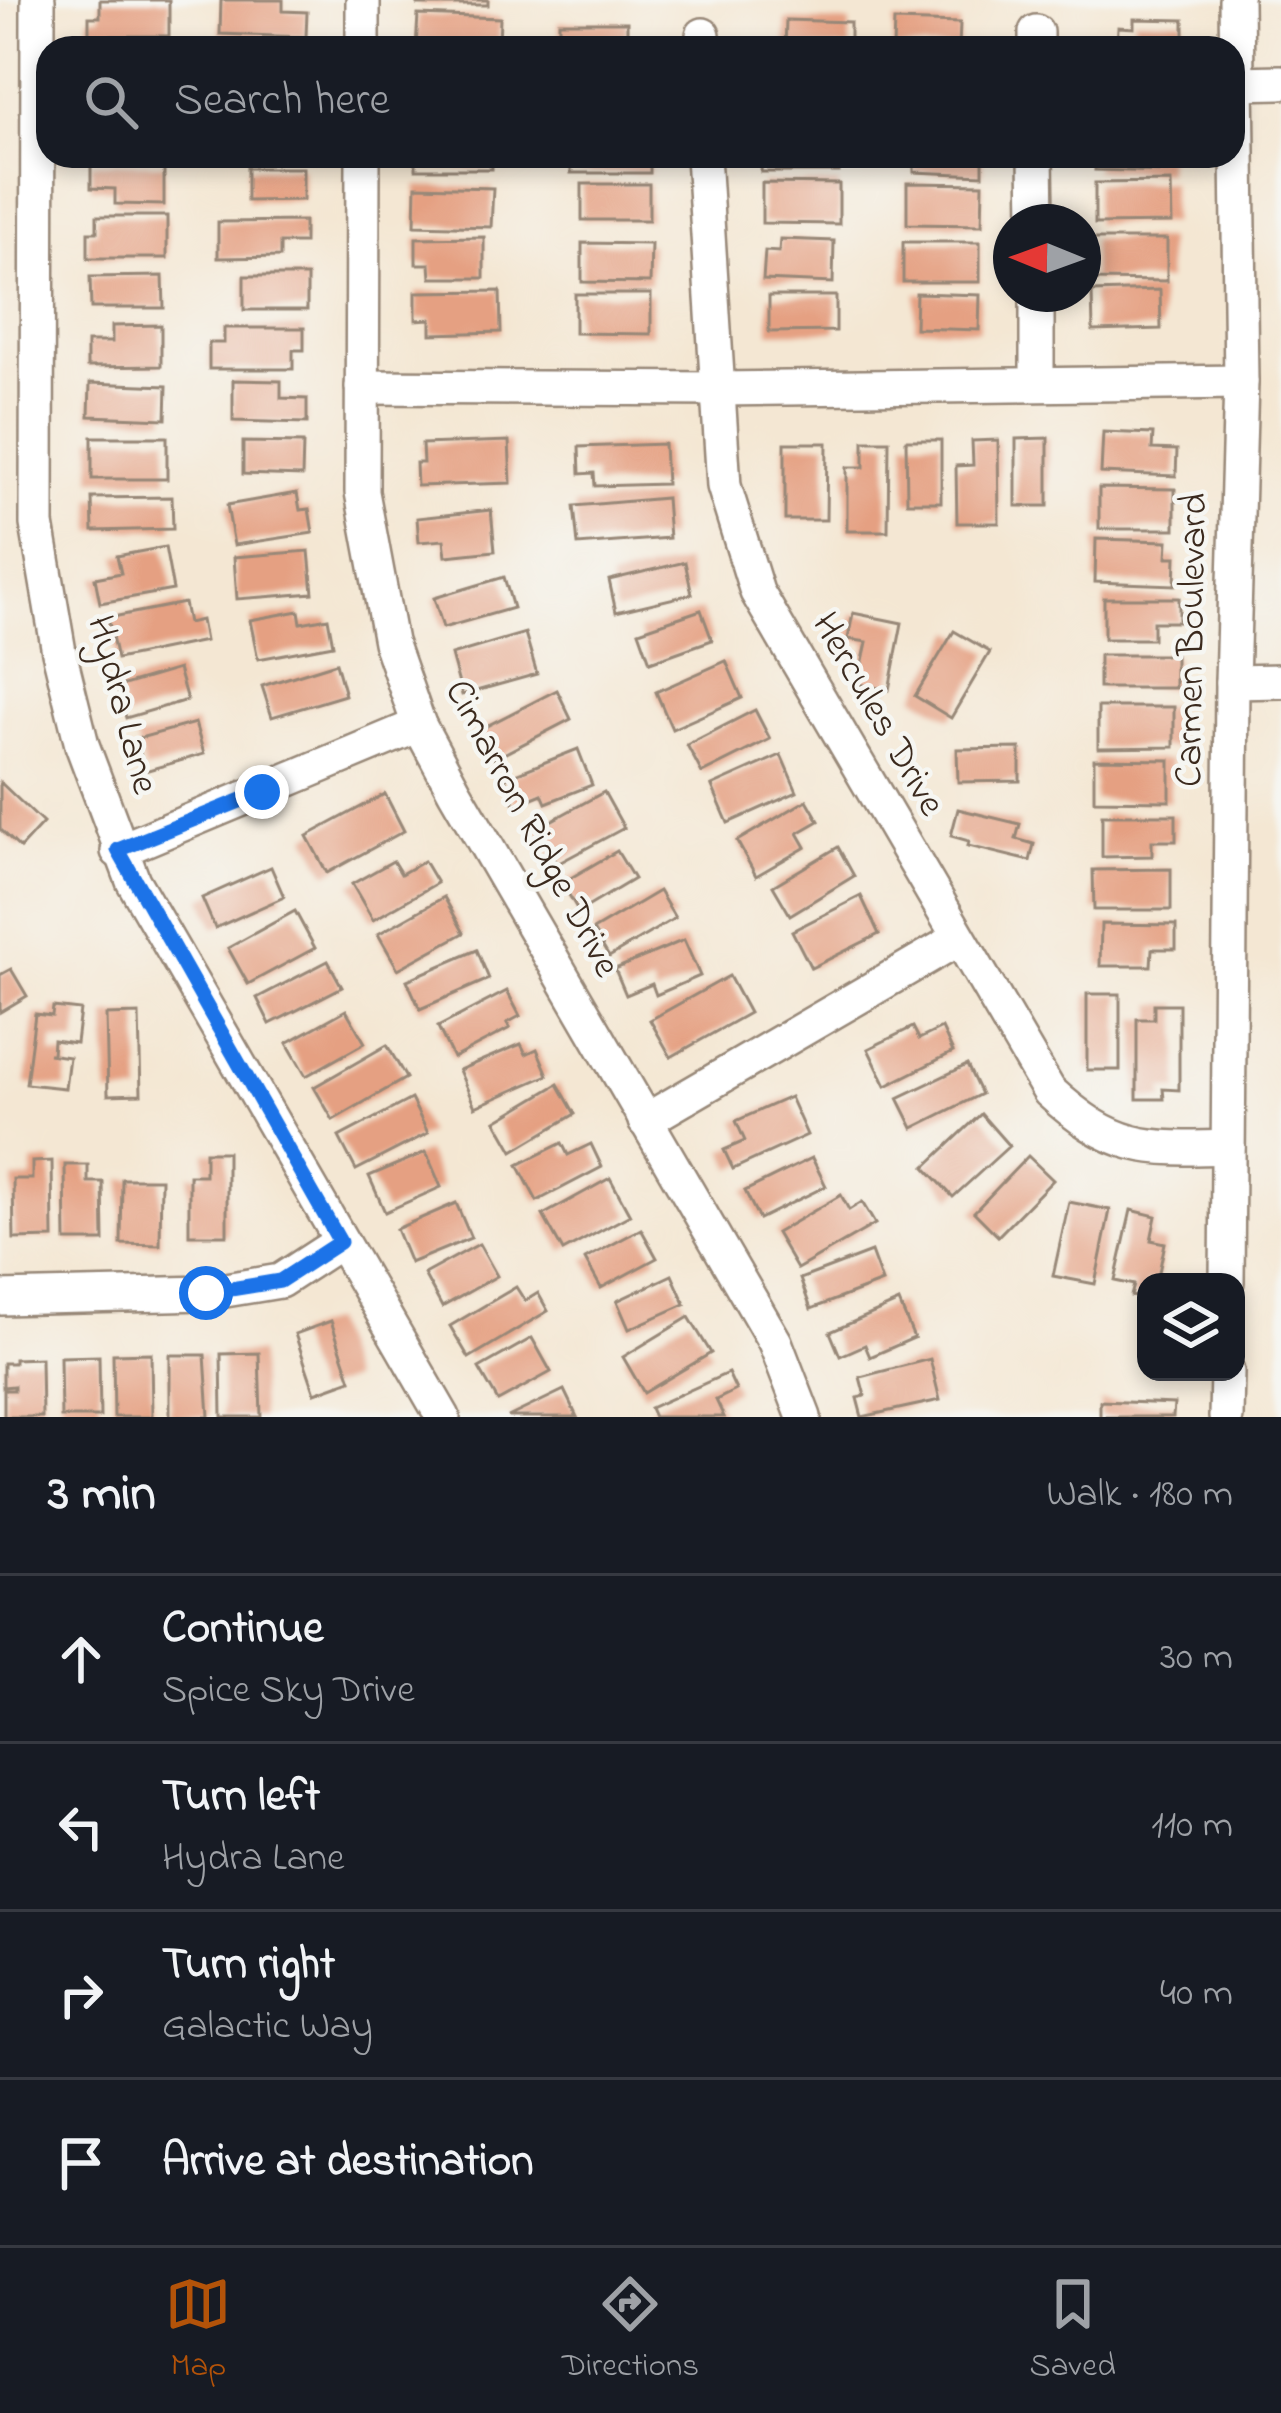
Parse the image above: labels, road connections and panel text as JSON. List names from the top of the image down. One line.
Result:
{"streets":{"street":["Carmen Boulevard","Hydra Lane","Hercules Drive","Cimarron Ridge Drive"]},"crossings":[["Carmen Boulevard","Hercules Drive"]],"north":"left","page":{"search":"Search here","heading":["3 min","Walk · 180 m"],"list":[["Continue","Spice Sky Drive","30 m"],["Turn left","Hydra Lane","110 m"],["Turn right","Galactic Way","40 m"],"Arrive at destination"],"nav":["Map","Directions","Saved"]}}
